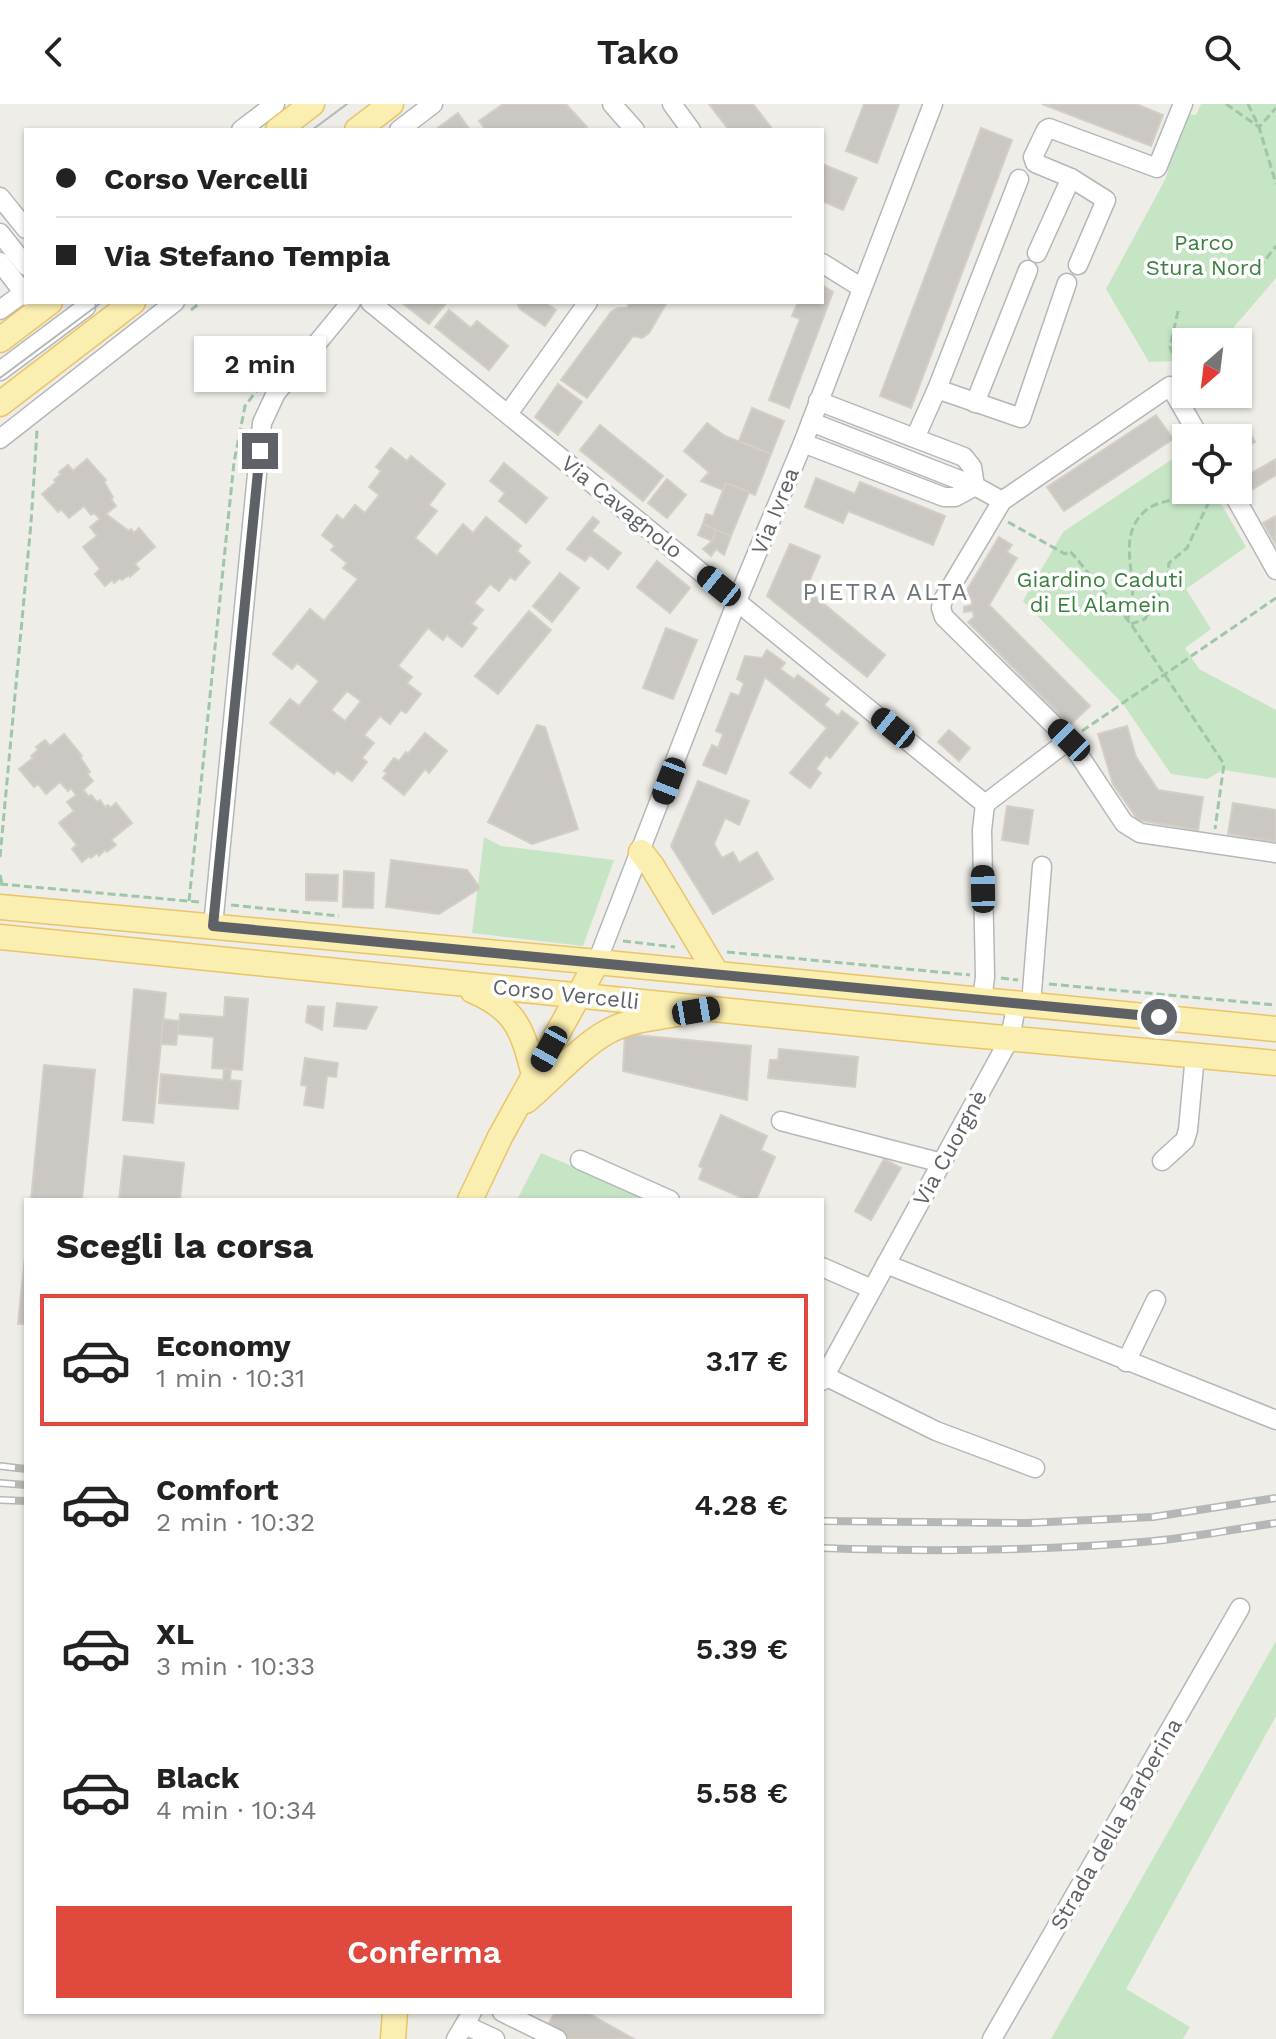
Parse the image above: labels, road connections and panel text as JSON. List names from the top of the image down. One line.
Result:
{"streets":{"main road":["Corso Vercelli"],"street":["Via Cavagnolo","Via Ivrea","Via Cuorgnè","Strada della Barberina"]},"crossings":[["Via Cavagnolo","Via Ivrea"],["Via Ivrea","Corso Vercelli"],["Corso Vercelli","Via Cuorgnè"]],"districts":["PIETRA ALTA"],"parks":["Parco Stura Nord","Giardino Caduti di El Alamein"],"north":"bottom left","page":{"header":"Tako","banner":["Corso Vercelli","Via Stefano Tempia"],"bubble":"2 min","heading":"Scegli la corsa","list":[{"name":"Economy","note":"1 min · 10:31","value":"3.17 €"},{"name":"Comfort","note":"2 min · 10:32","value":"4.28 €"},{"name":"XL","note":"3 min · 10:33","value":"5.39 €"},{"name":"Black","note":"4 min · 10:34","value":"5.58 €"}],"buttons":"Conferma"}}
